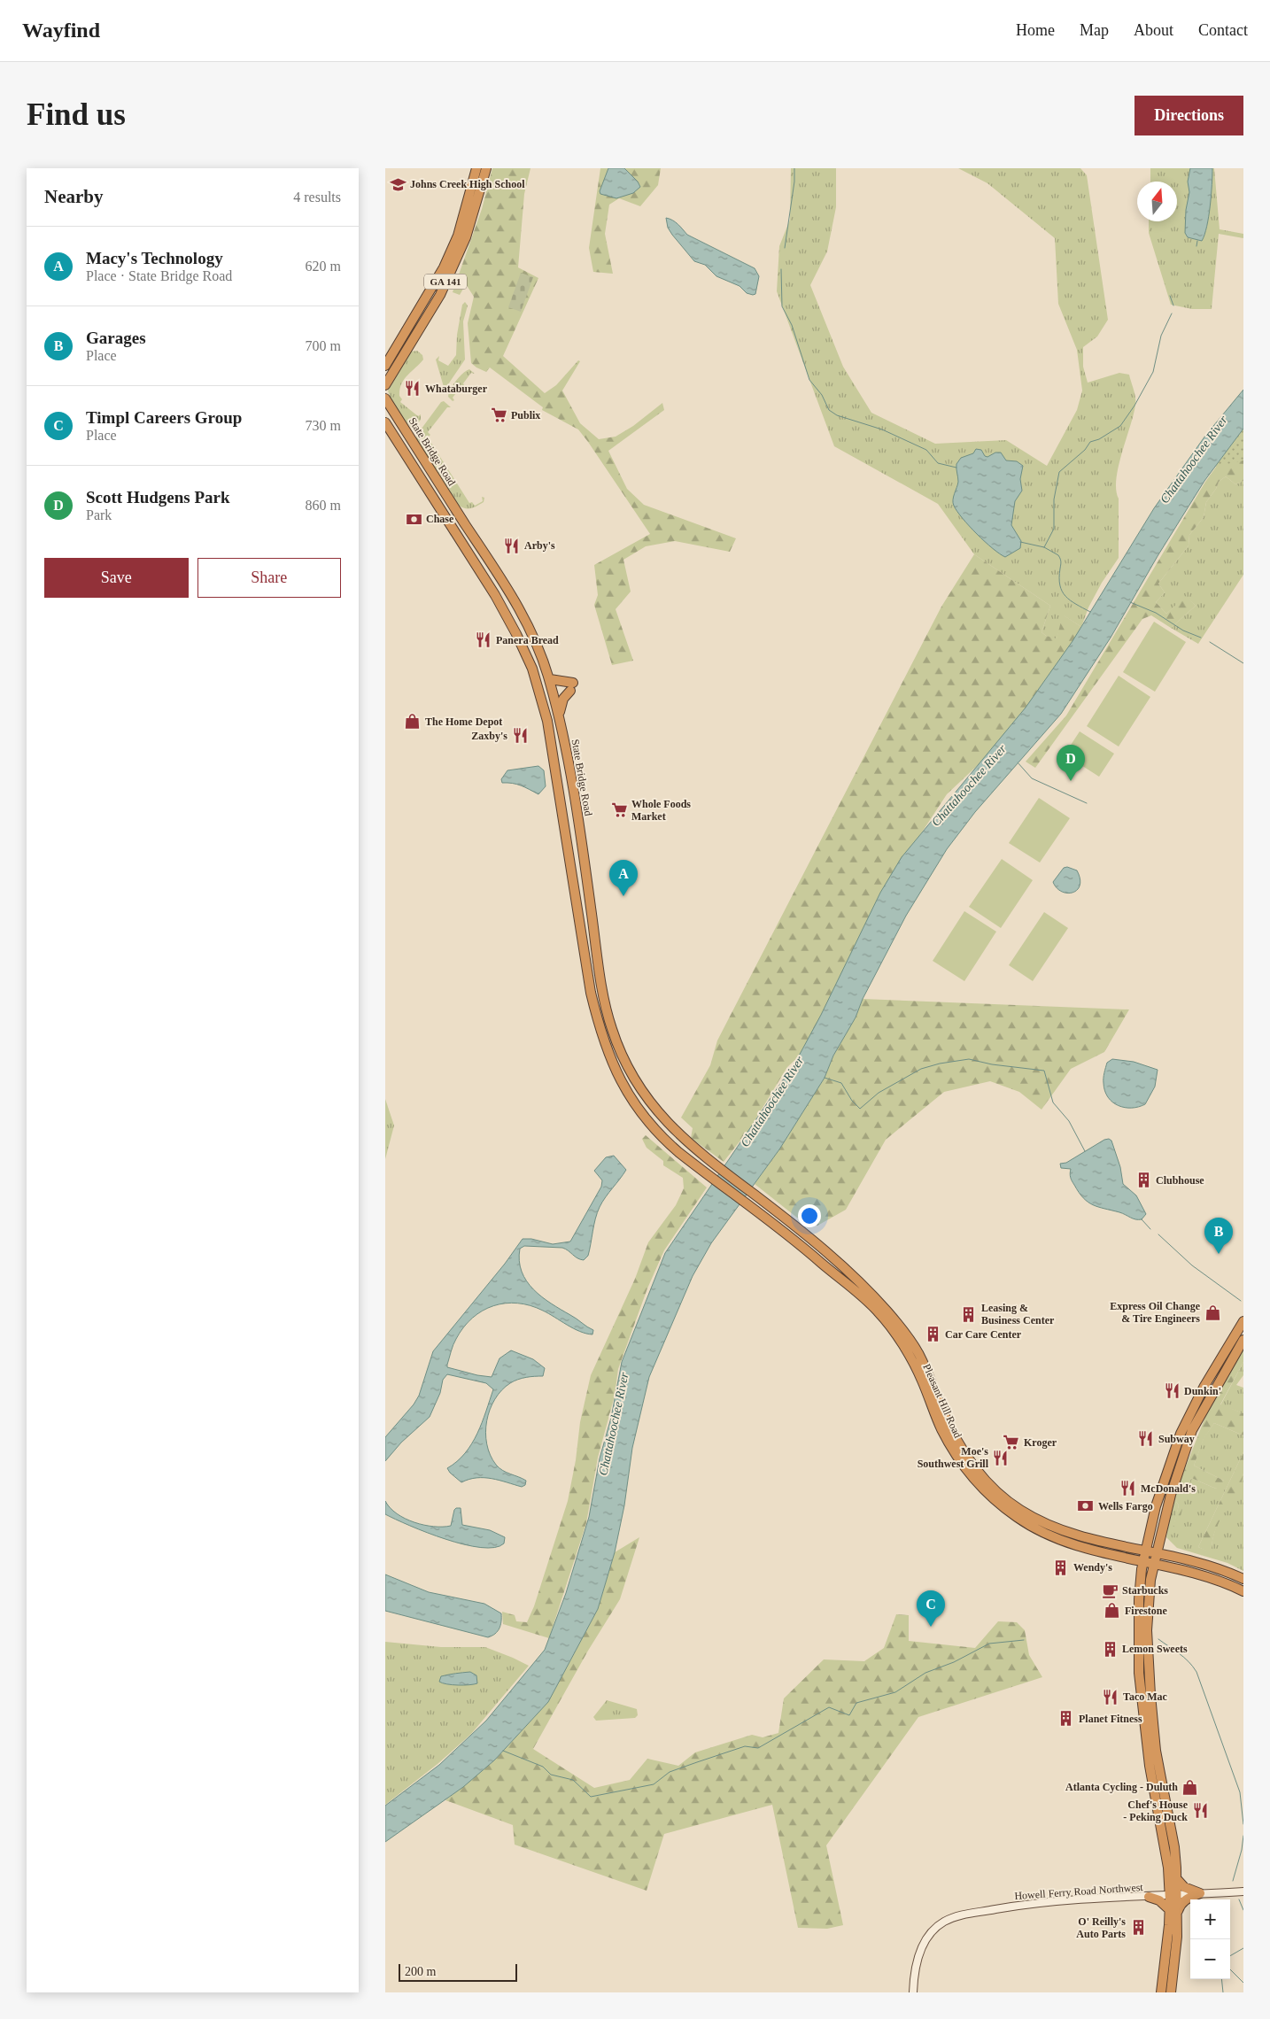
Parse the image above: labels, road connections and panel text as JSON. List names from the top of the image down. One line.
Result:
{"streets":{"highway":["GA 141","State Bridge Road","Pleasant Hill Road"],"street":["Howell Ferry Road Northwest"]},"crossings":[["State Bridge Road","Pleasant Hill Road"]],"water":["Chattahoochee River"],"places":{"school or university":["Johns Creek High School"],"restaurant":["Whataburger","Arby's","Panera Bread","Zaxby's","Dunkin'","Subway","Moe's Southwest Grill","McDonald's","Taco Mac","Chef's House - Peking Duck"],"supermarket":["Publix","Whole Foods Market","Kroger"],"bank":["Chase","Wells Fargo"],"shop":["The Home Depot","Express Oil Change & Tire Engineers","Firestone","Atlanta Cycling - Duluth"],"building":["Clubhouse","Leasing & Business Center","Car Care Center","Wendy's","Lemon Sweets","Planet Fitness","O' Reilly's Auto Parts"],"cafe":["Starbucks"]},"scale_bar":"200 m","north":"top","page":{"header":"Wayfind","nav":["Home","Map","About","Contact"],"buttons":["Directions",["Save","Share"]],"title":"Find us","heading":["Nearby","4 results"],"list":[{"mark":"A","name":"Macy's Technology","note":"Place · State Bridge Road","value":"620 m"},{"mark":"B","name":"Garages","note":"Place","value":"700 m"},{"mark":"C","name":"Timpl Careers Group","note":"Place","value":"730 m"},{"mark":"D","name":"Scott Hudgens Park","note":"Park","value":"860 m"}],"pins":["D","A","B","C"],"map_buttons":["+","−"],"scale":"200 m"}}
